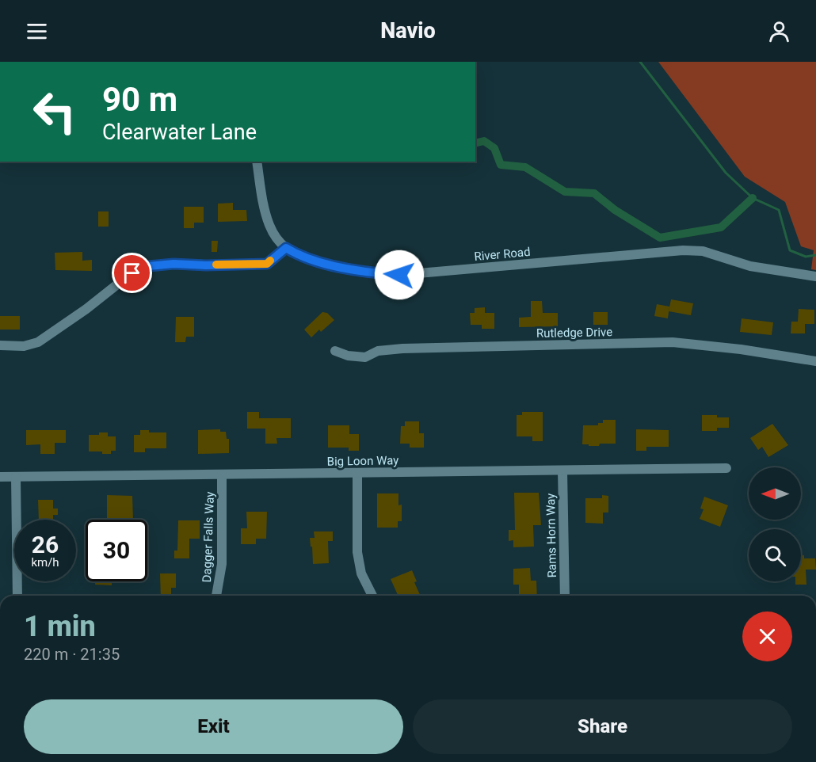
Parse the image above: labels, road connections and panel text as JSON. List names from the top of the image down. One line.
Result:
{"streets":{"street":["River Road","Rutledge Drive","Big Loon Way","Rams Horn Way","Dagger Falls Way"]},"crossings":[["Big Loon Way","Rams Horn Way"],["Big Loon Way","Dagger Falls Way"]],"north":"left","page":{"header":"Navio","turn":["90 m","Clearwater Lane"],"speed":"26 km/h","limit":"30","heading":["1 min","220 m · 21:35"],"buttons":["Exit","Share"]}}
